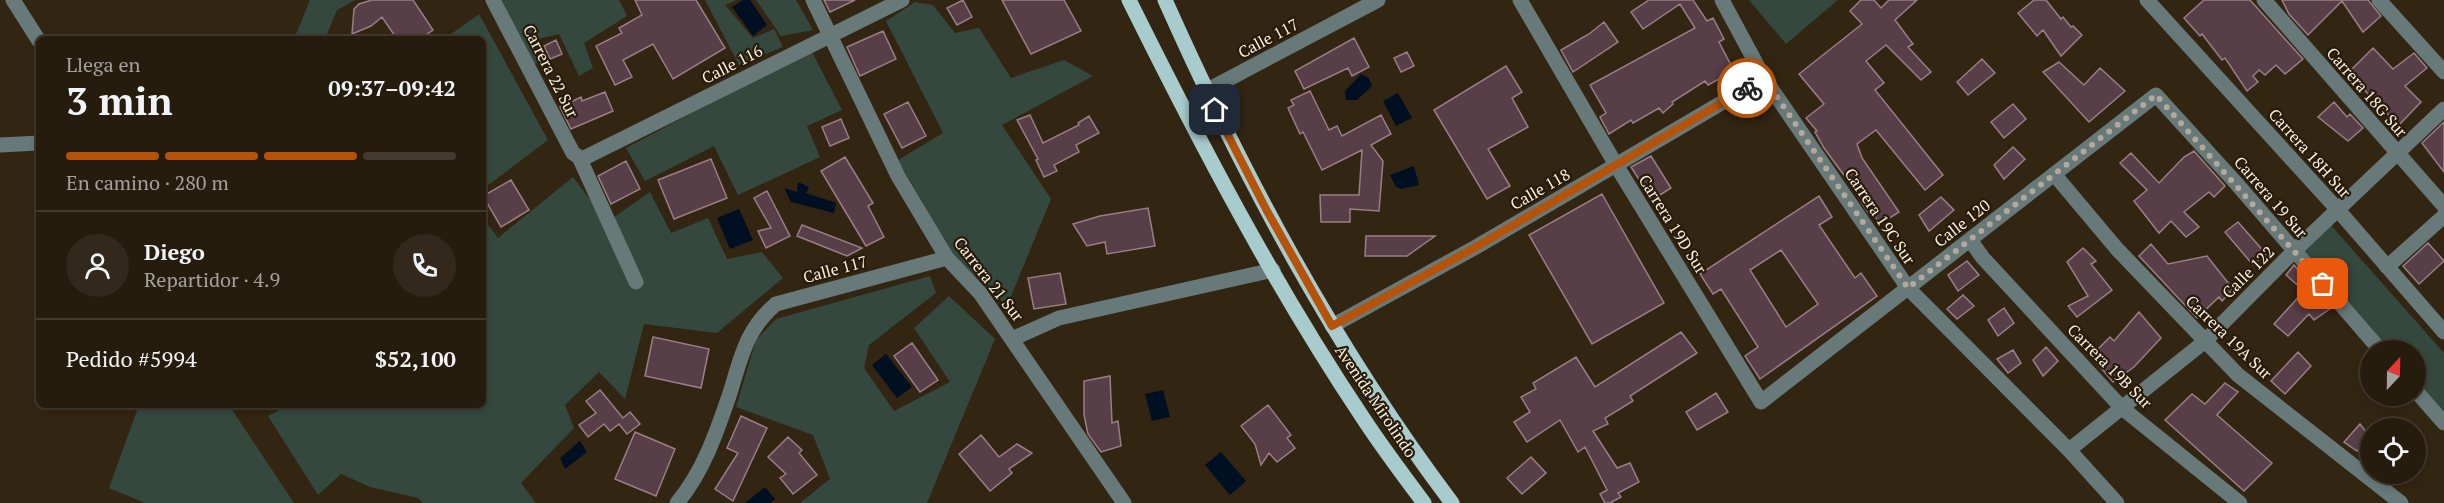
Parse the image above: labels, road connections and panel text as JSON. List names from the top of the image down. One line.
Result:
{"streets":{"main road":["Avenida Mirolindo"],"street":["Calle 117","Calle 116","Carrera 22 Sur","Carrera 18G Sur","Carrera 18H Sur","Calle 118","Carrera 19 Sur","Carrera 19C Sur","Calle 120","Carrera 19D Sur","Calle 122","Carrera 21 Sur","Carrera 19A Sur","Carrera 19B Sur"]},"crossings":[["Calle 117","Carrera 21 Sur"],["Calle 117","Avenida Mirolindo"],["Calle 116","Carrera 22 Sur"],["Calle 116","Carrera 21 Sur"],["Carrera 18G Sur","Calle 122"],["Carrera 18H Sur","Calle 122"],["Calle 118","Carrera 19C Sur"],["Calle 118","Carrera 19D Sur"],["Calle 118","Avenida Mirolindo"],["Carrera 19 Sur","Calle 120"],["Carrera 19 Sur","Calle 122"],["Carrera 19C Sur","Calle 120"],["Carrera 19C Sur","Calle 122"],["Calle 120","Carrera 19D Sur"],["Calle 120","Carrera 19A Sur"],["Calle 120","Carrera 19B Sur"],["Calle 122","Carrera 19A Sur"],["Calle 122","Carrera 19B Sur"]],"north":"top","page":{"heading":["3 min","Llega en","09:37–09:42"],"panel":["Diego","Repartidor · 4.9","Pedido #5994","$52,100"],"bar":"En camino · 280 m"}}
